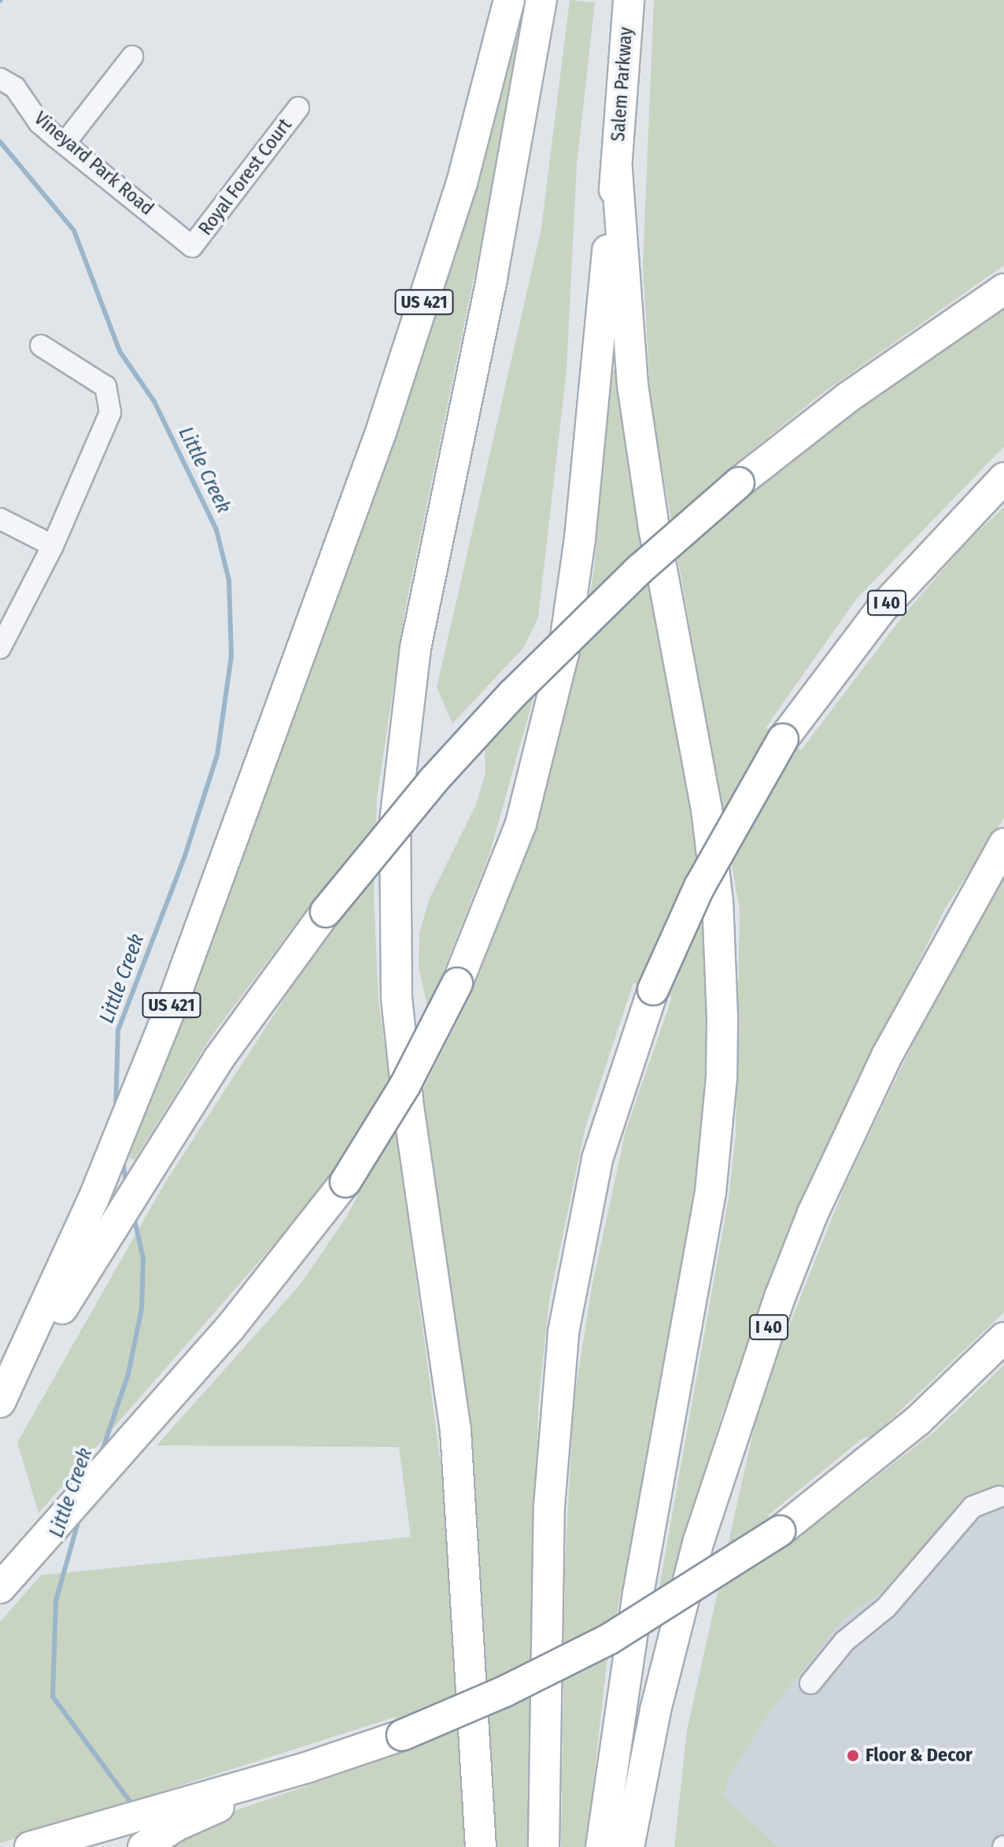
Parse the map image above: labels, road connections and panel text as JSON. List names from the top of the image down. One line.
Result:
{"streets":{"highway":["Salem Parkway","US 421","I 40"],"street":["Vineyard Park Road","Royal Forest Court"]},"crossings":[["Vineyard Park Road","Royal Forest Court"]],"water":["Little Creek"],"places":["Floor & Decor"]}
